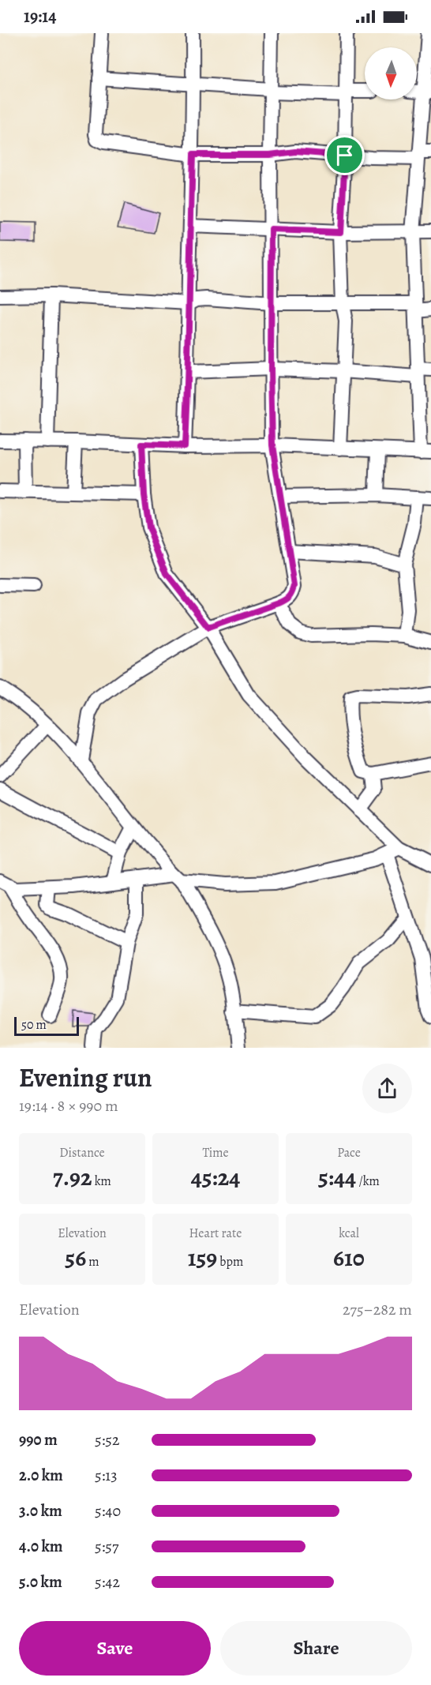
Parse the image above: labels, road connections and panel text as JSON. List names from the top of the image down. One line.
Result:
{"scale_bar":"50 m","north":"bottom","page":{"status":"19:14","scale":"50 m","heading":["Evening run","19:14 · 8 × 990 m"],"stats":[["Distance","7.92 km"],["Time","45:24"],["Pace","5:44 /km"],["Elevation","56 m"],["Heart rate","159 bpm"],["kcal","610"]],"chart":["Elevation","275–282 m"],"list":[{"name":"990 m","note":"5:52"},{"name":"2.0 km","note":"5:13"},{"name":"3.0 km","note":"5:40"},{"name":"4.0 km","note":"5:57"},{"name":"5.0 km","note":"5:42"}],"buttons":["Save","Share"]}}
